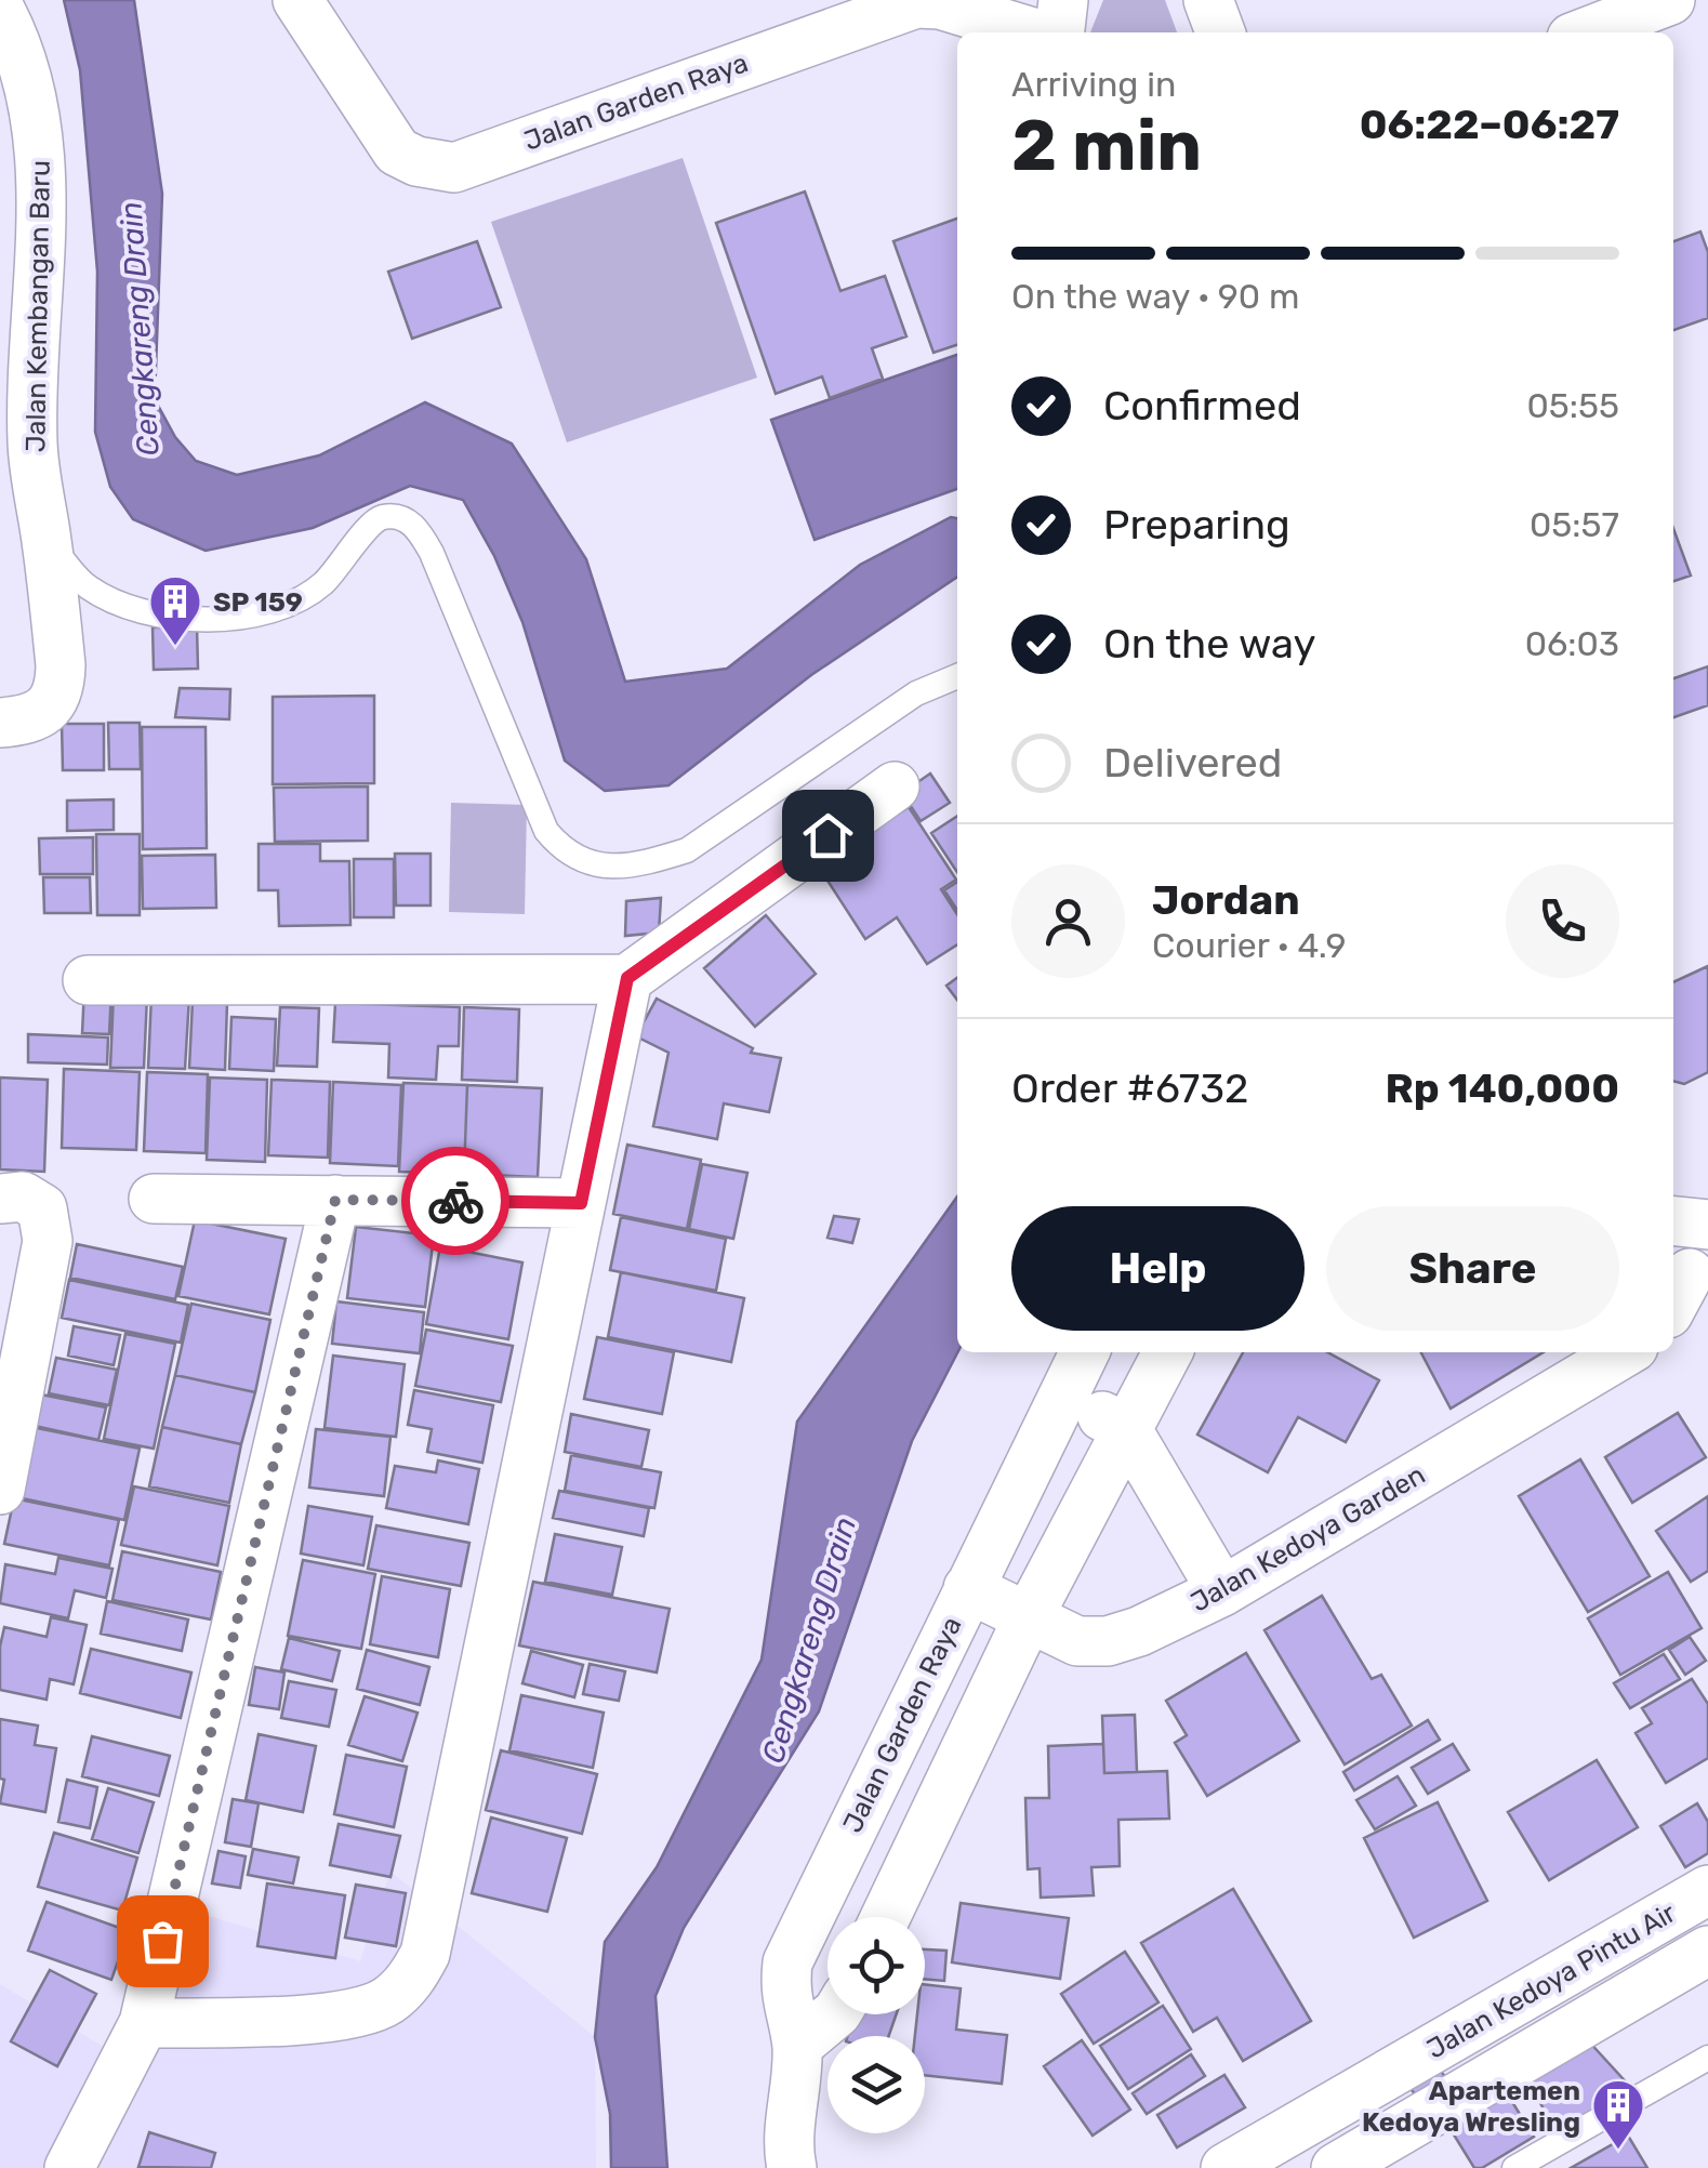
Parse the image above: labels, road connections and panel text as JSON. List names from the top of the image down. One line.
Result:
{"streets":{"street":["Jalan Garden Raya","Jalan Kembangan Baru","Jalan Kedoya Garden","Jalan Kedoya Pintu Air"]},"crossings":[["Jalan Garden Raya","Jalan Kedoya Garden"]],"water":["Cengkareng Drain"],"places":{"building":["SP 159","Apartemen Kedoya Wresling"]},"page":{"heading":["2 min","Arriving in","06:22–06:27"],"panel":["Jordan","Courier · 4.9","Order #6732","Rp 140,000"],"bar":"On the way · 90 m","list":[["Confirmed","05:55"],["Preparing","05:57"],["On the way","06:03"],"Delivered"],"buttons":["Help","Share"]}}
